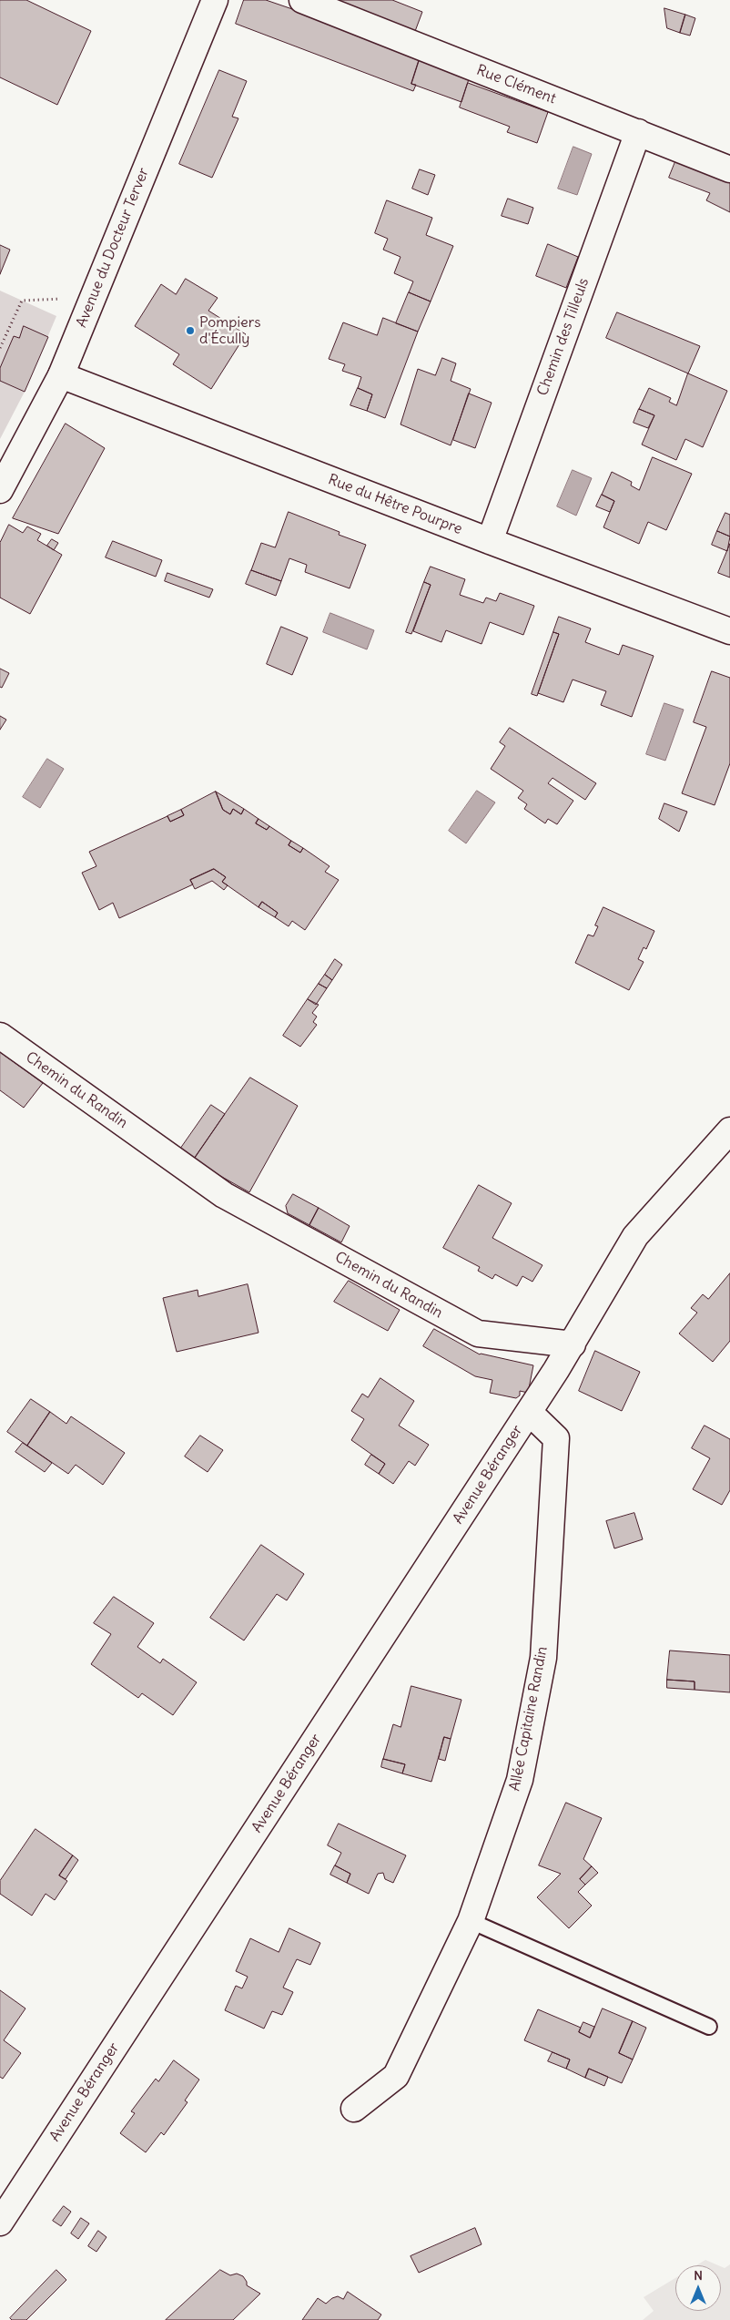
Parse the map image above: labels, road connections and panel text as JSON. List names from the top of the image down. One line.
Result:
{"streets":{"street":["Rue Clément","Avenue du Docteur Terver","Chemin des Tilleuls","Rue du Hêtre Pourpre","Chemin du Randin","Avenue Béranger","Allée Capitaine Randin"]},"crossings":[["Rue Clément","Chemin des Tilleuls"],["Avenue du Docteur Terver","Rue du Hêtre Pourpre"],["Chemin des Tilleuls","Rue du Hêtre Pourpre"],["Chemin du Randin","Avenue Béranger"],["Avenue Béranger","Allée Capitaine Randin"]],"places":["Pompiers d'Écully"],"north":"top"}
